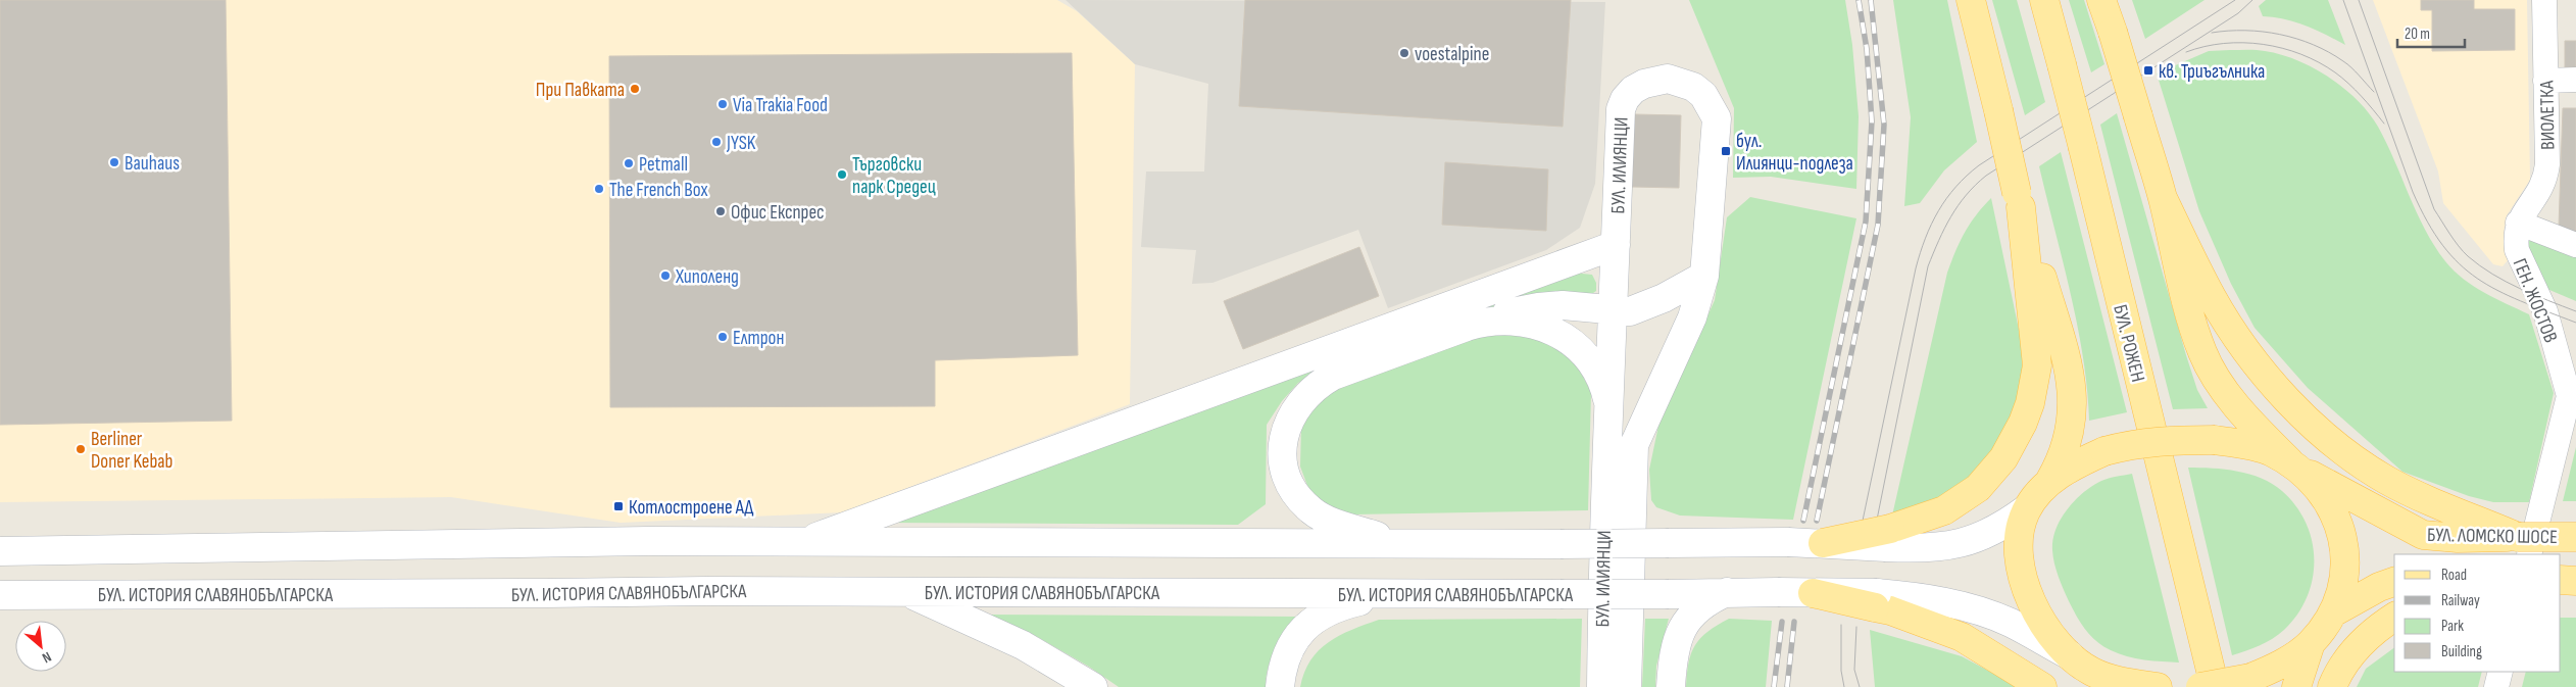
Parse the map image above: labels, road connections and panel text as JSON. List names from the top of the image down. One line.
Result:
{"streets":{"main road":["БУЛ. ИЛИЯНЦИ","БУЛ. РОЖЕН","БУЛ. ЛОМСКО ШОСЕ","БУЛ. ИСТОРИЯ СЛАВЯНОБЪЛГАРСКА"],"street":["ВИОЛЕТКА","ГЕН. ЖОСТОВ"]},"crossings":[["ВИОЛЕТКА","ГЕН. ЖОСТОВ"],["ГЕН. ЖОСТОВ","БУЛ. ЛОМСКО ШОСЕ"]],"places":{"other":["voestalpine","При Павката","Via Trakia Food","JYSK","Bauhaus","Petmall","Търговски парк Средец","The French Box","Офис Експрес","Хиполенд","Елтрон","Berliner Doner Kebab"],"transit":["кв. Триъгълника","бул. Илиянци-подлеза","Котлостроене АД"]},"legend":["Road","Railway","Park","Building"],"scale_bar":"20 m","north":"bottom right"}
